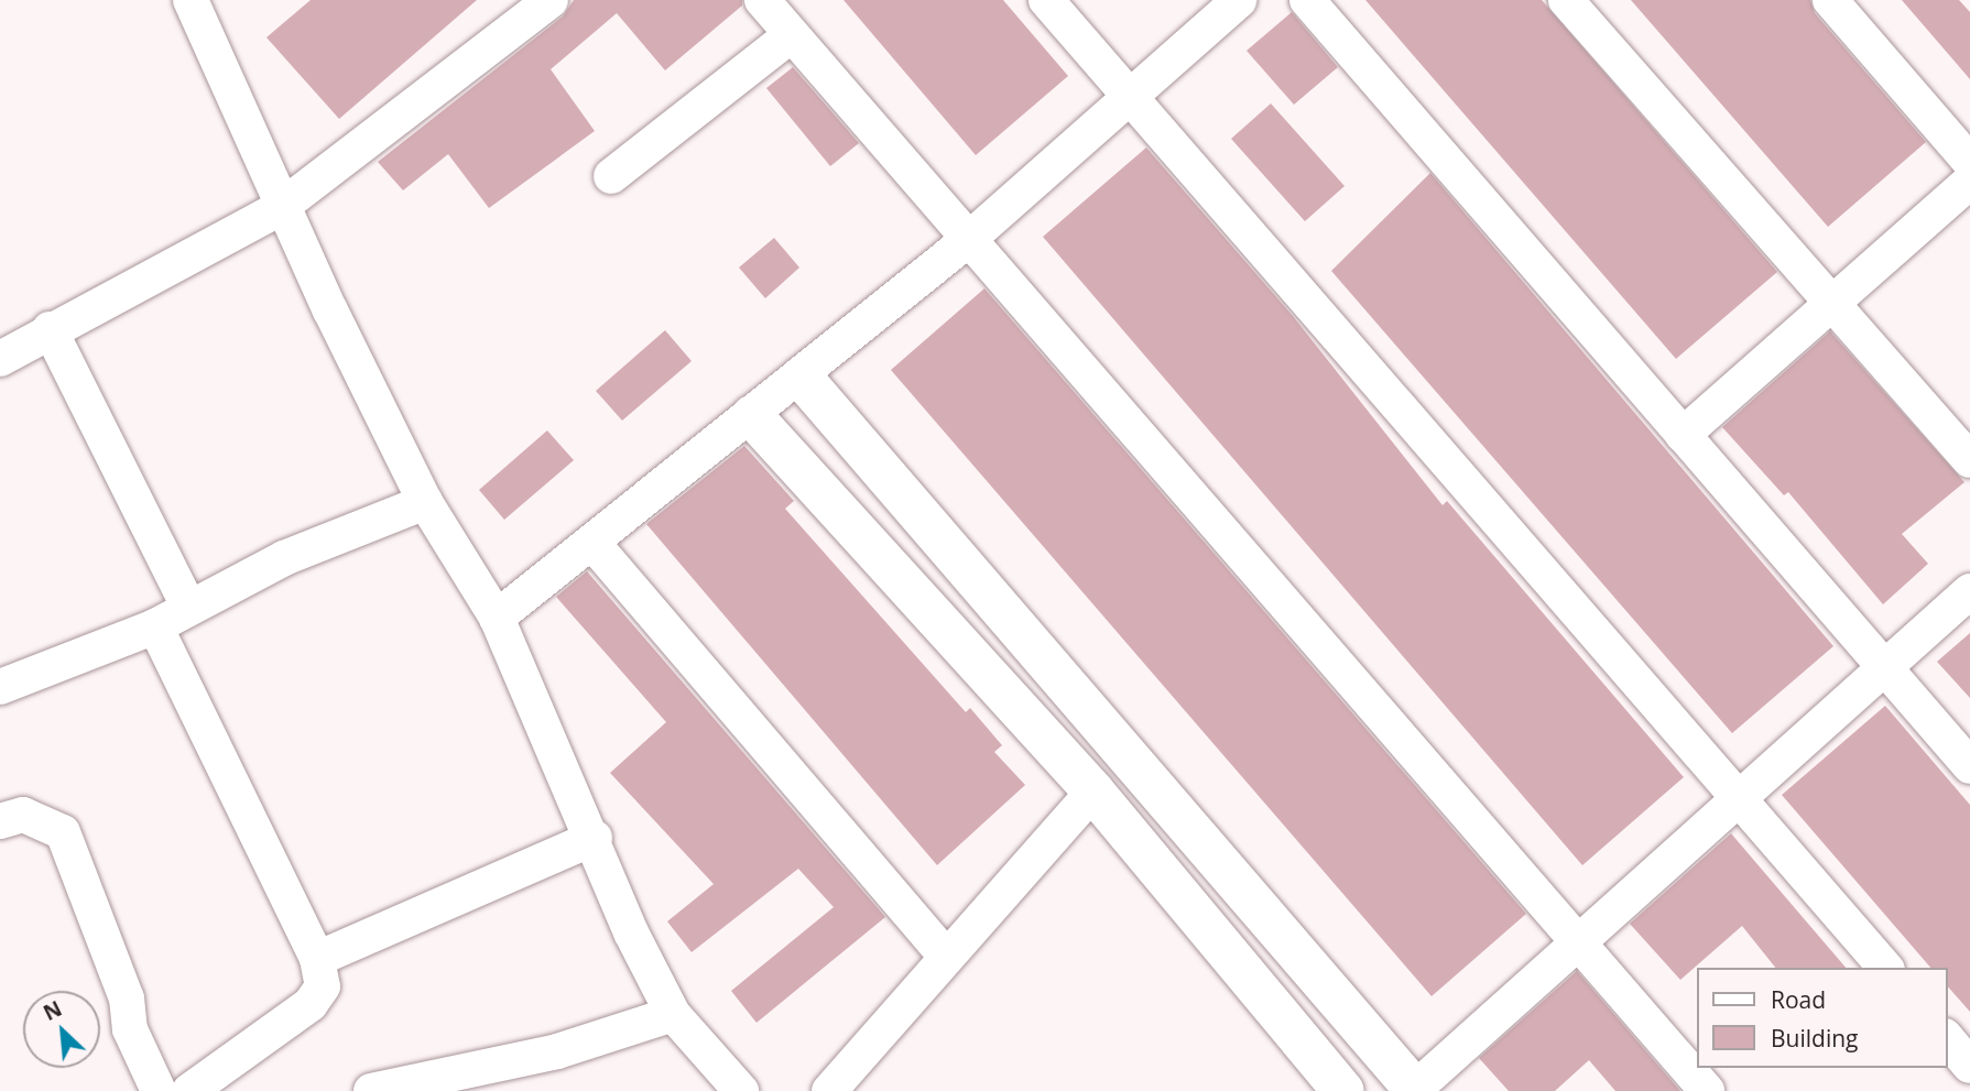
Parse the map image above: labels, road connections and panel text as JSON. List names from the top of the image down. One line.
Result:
{"legend":["Road","Building"],"north":"top left"}
